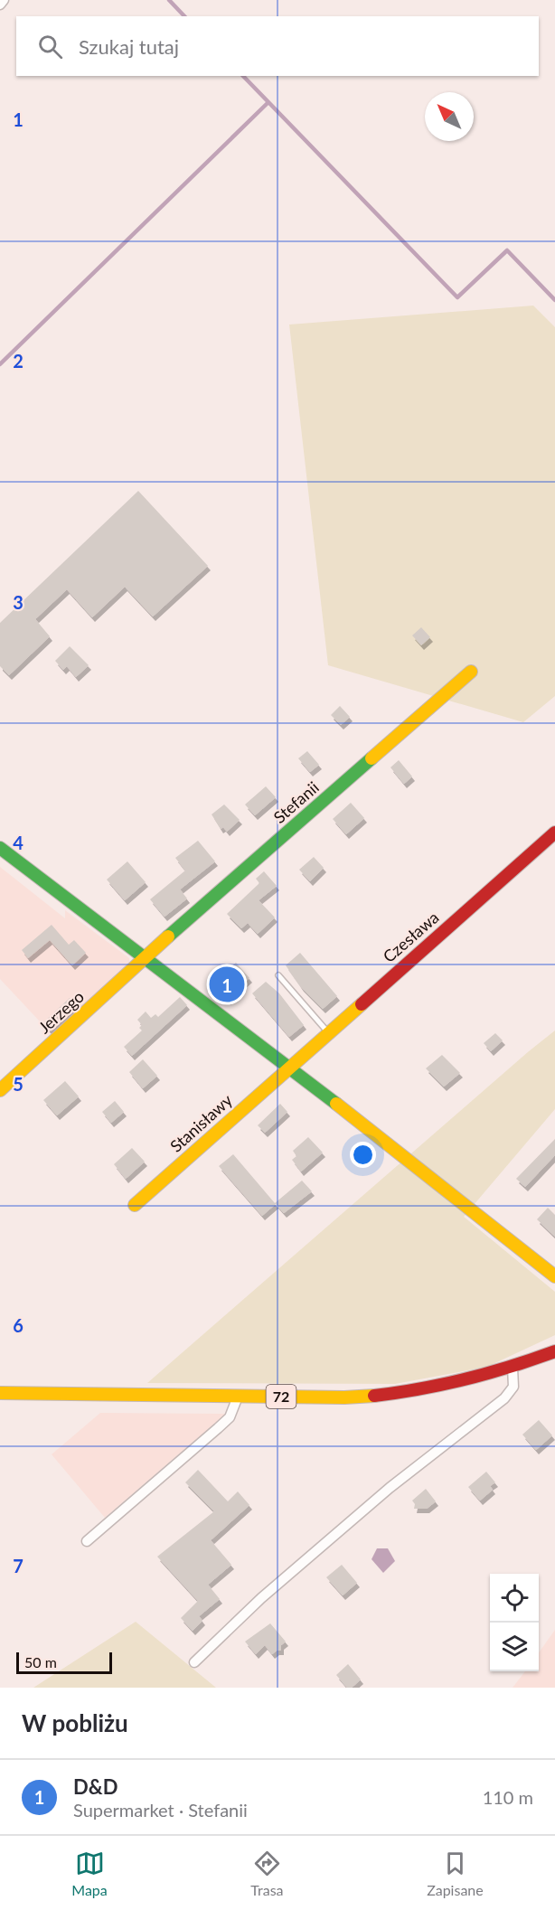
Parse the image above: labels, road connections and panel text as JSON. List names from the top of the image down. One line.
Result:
{"streets":{"street":["Stefanii","Czesława","Jerzego","Stanisławy","72"]},"crossings":[["Stefanii","Jerzego"],["Czesława","Stanisławy"]],"scale_bar":"50 m","north":"top left","page":{"search":"Szukaj tutaj","pins":"1","scale":"50 m","heading":"W pobliżu","list":[{"mark":"1","name":"D&D","note":"Supermarket · Stefanii","value":"110 m"}],"nav":["Mapa","Trasa","Zapisane"]},"grid":{"rows":["1","2","3","4","5","6","7"]}}
